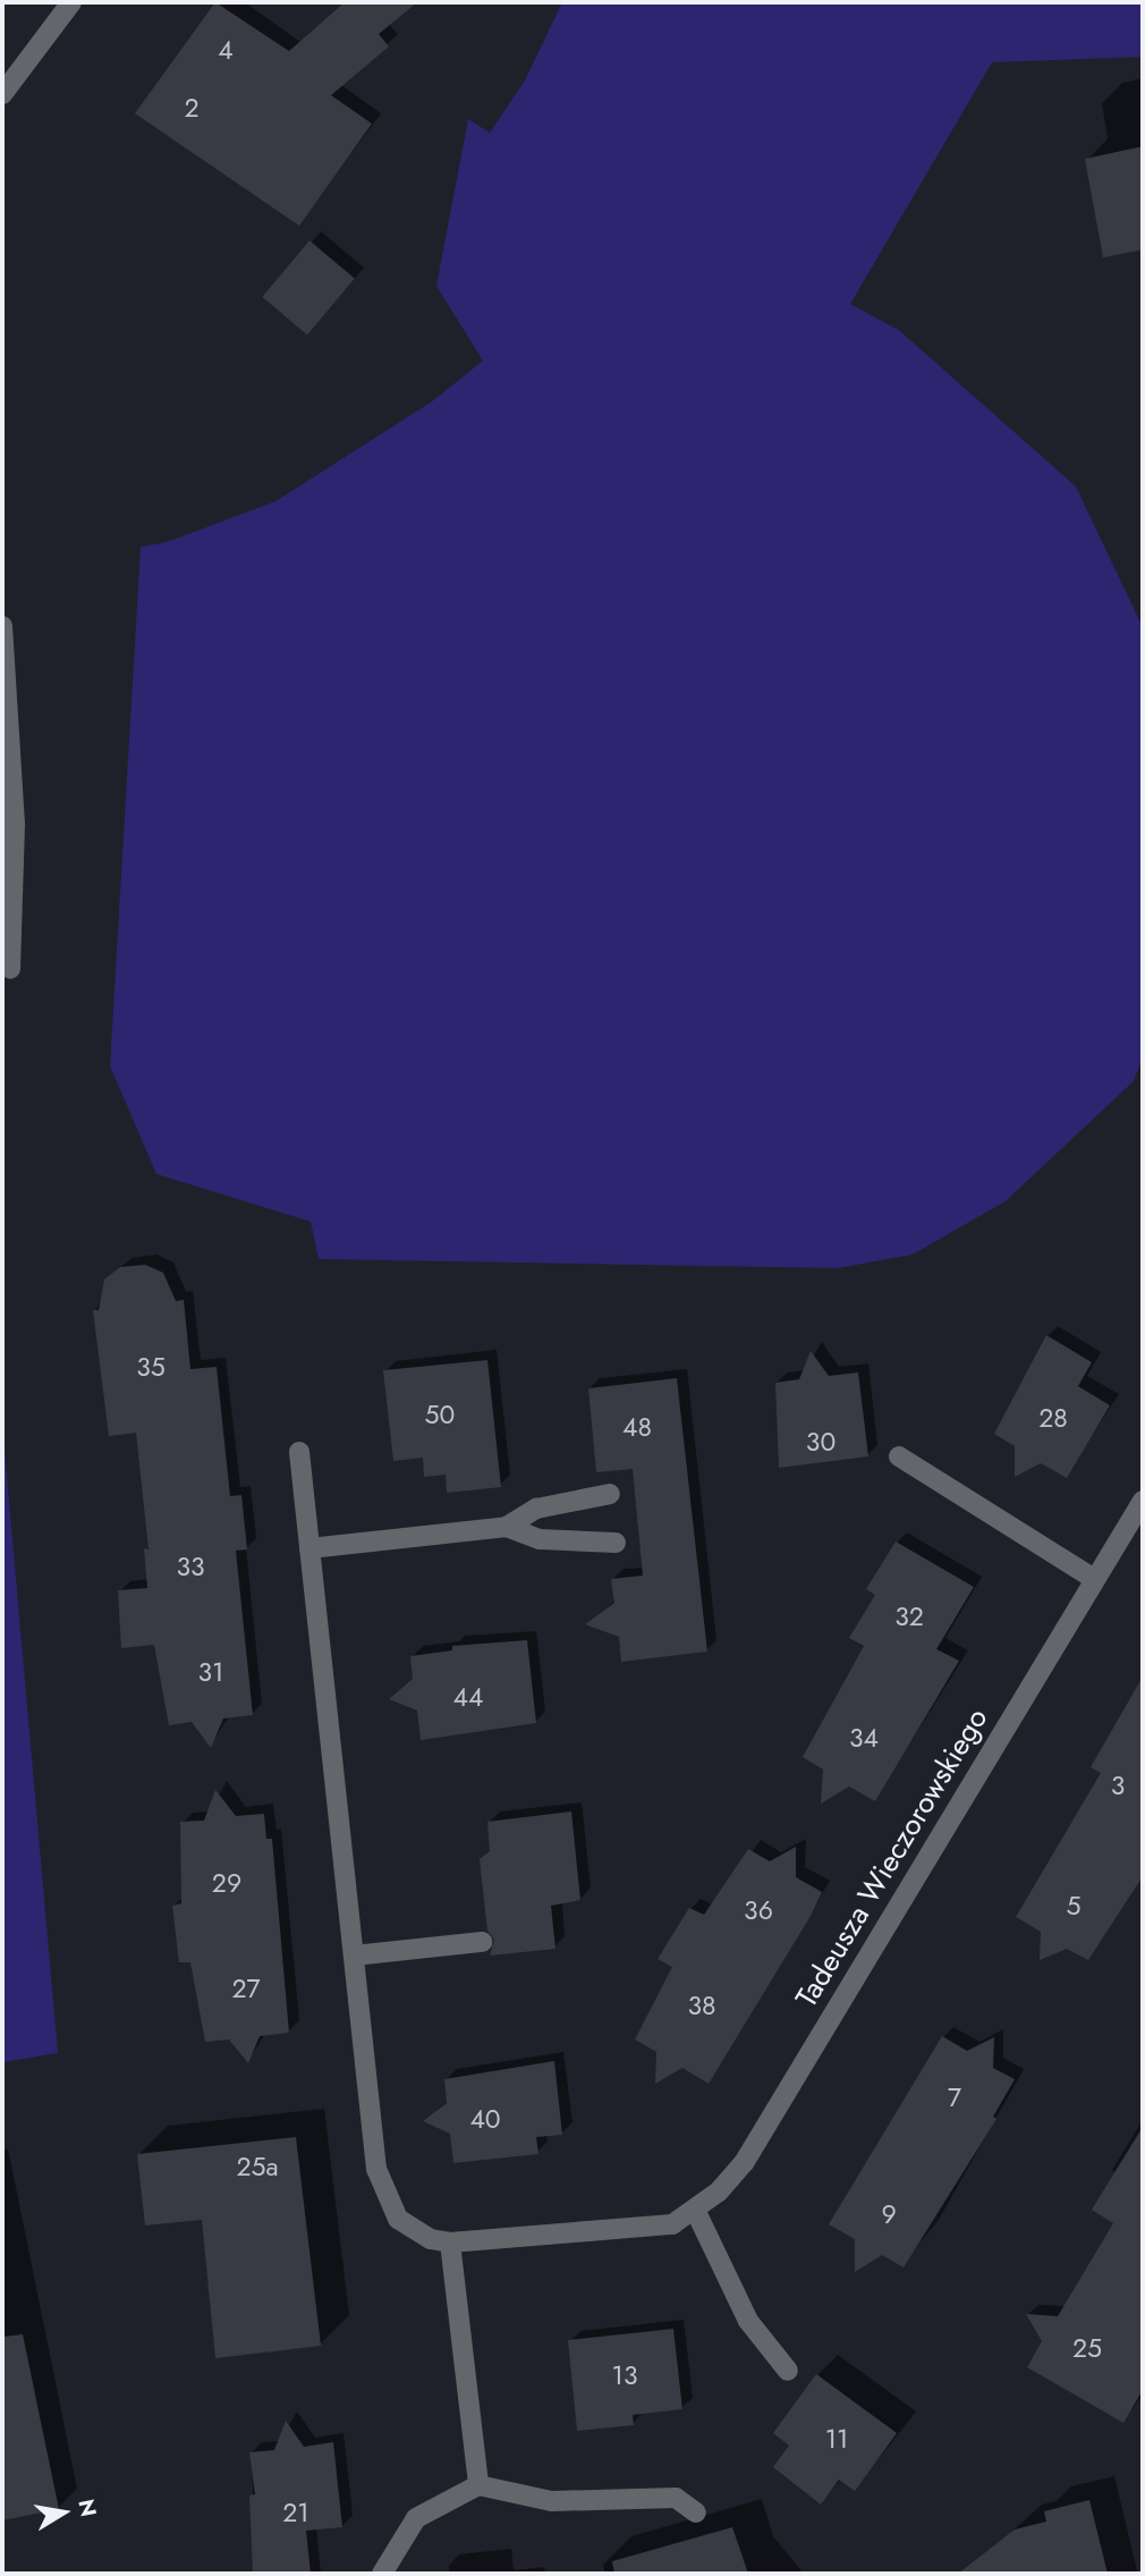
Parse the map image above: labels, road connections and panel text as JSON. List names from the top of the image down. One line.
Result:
{"streets":{"street":["Tadeusza Wieczorowskiego"]},"house_numbers":["4","2","35","50","28","48","30","33","32","31","44","34","3","29","5","36","27","38","7","40","25a","9","25","13","11","21"],"north":"right"}
